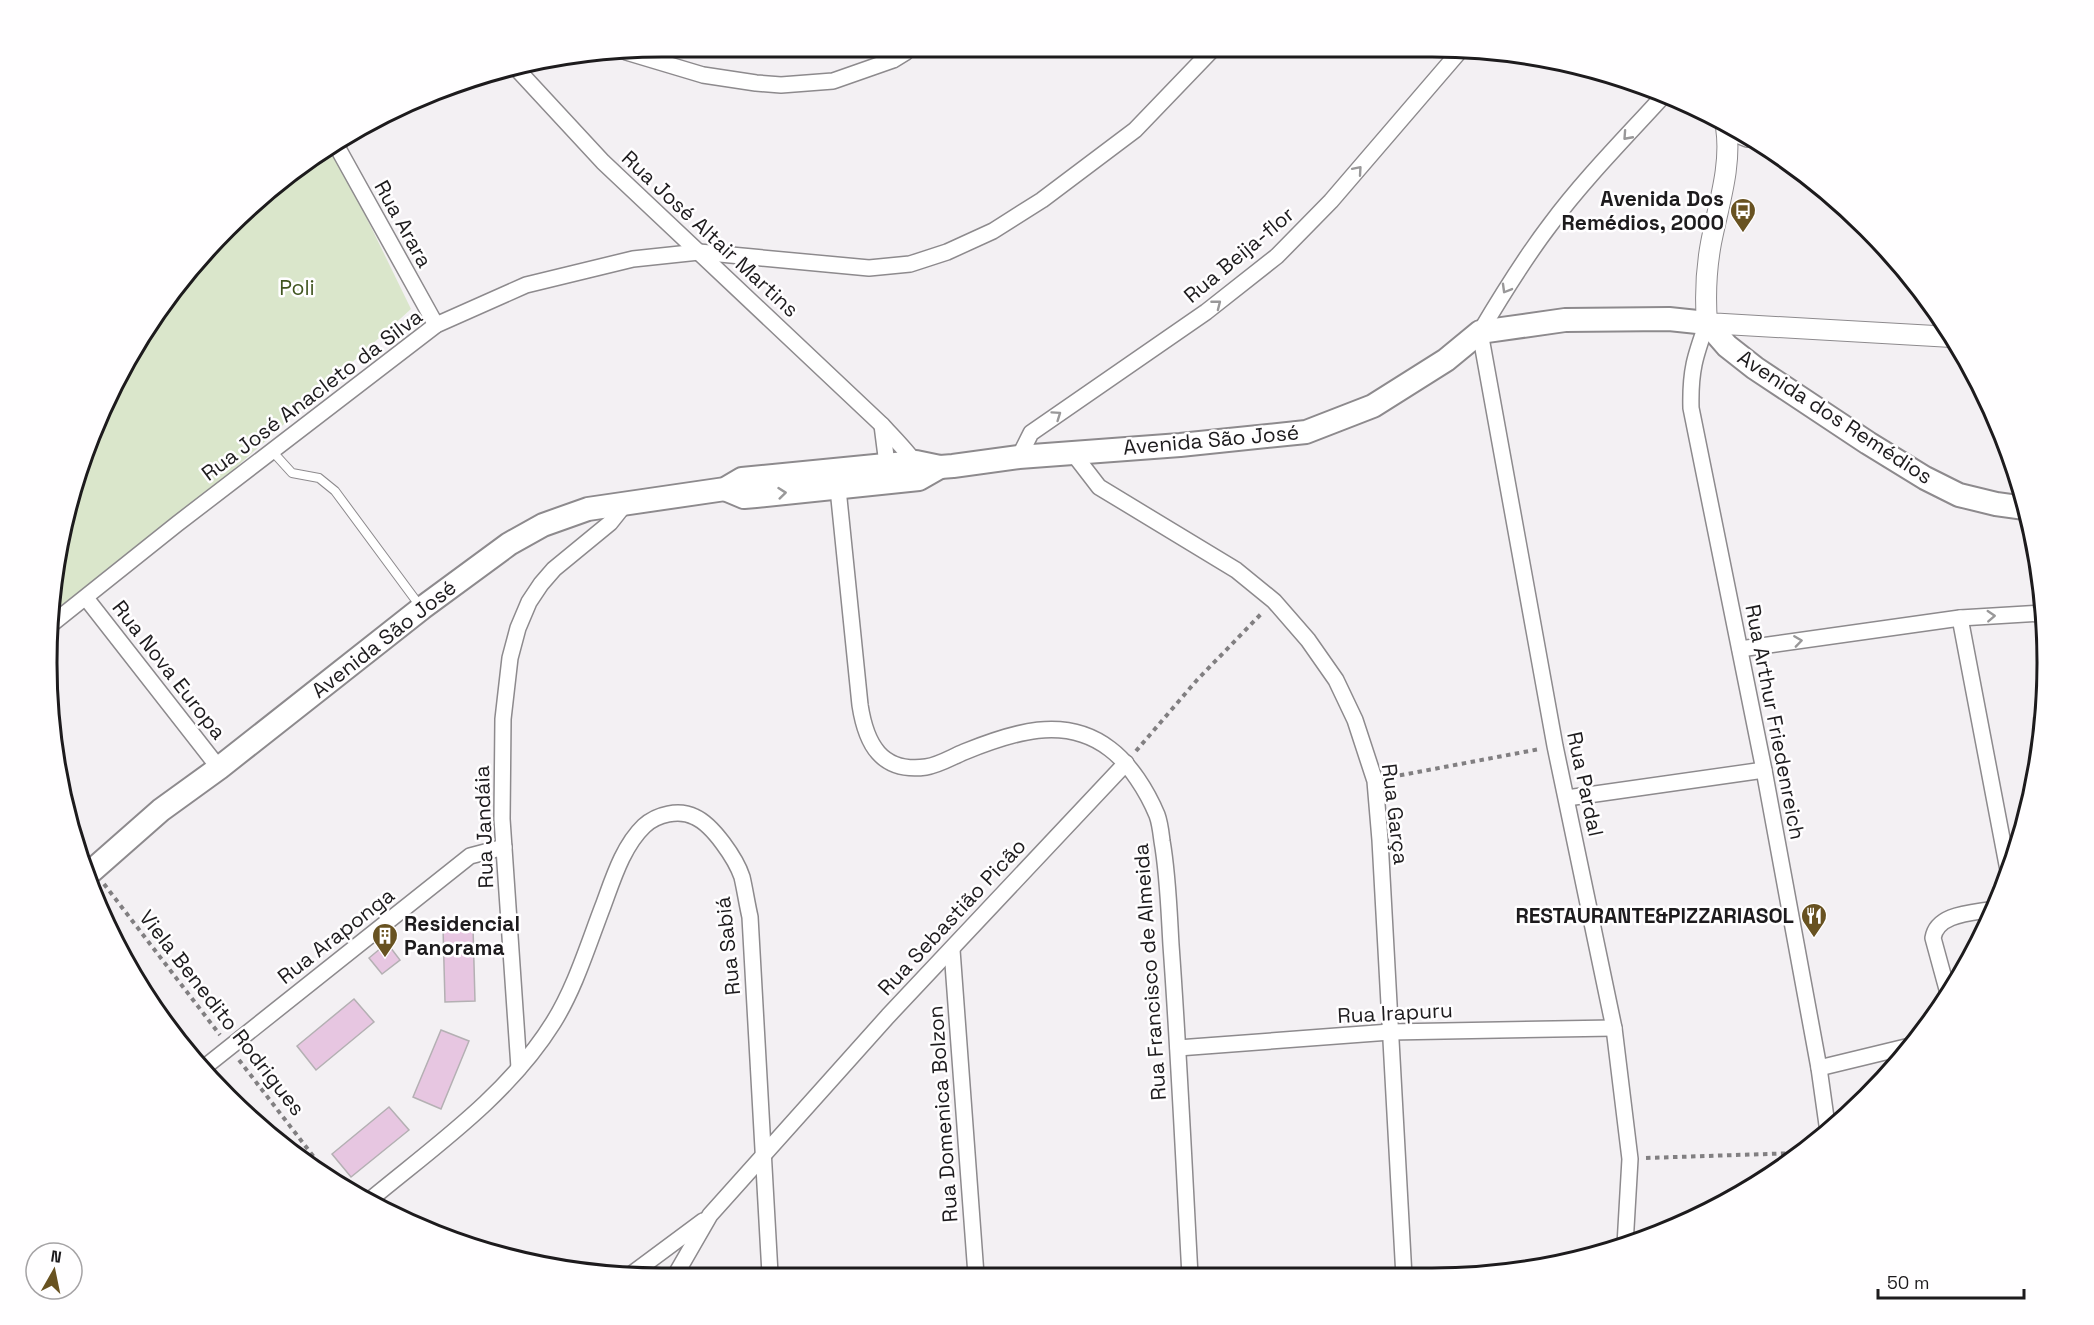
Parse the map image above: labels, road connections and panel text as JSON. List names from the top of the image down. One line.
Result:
{"streets":{"main road":["Avenida dos Remédios","Avenida São José"],"street":["Rua Arara","Rua José Altair Martins","Rua Beija-flor","Rua José Anacleto da Silva","Rua Nova Europa","Rua Arthur Friedenreich","Rua Pardal","Rua Garça","Rua Jandáia","Rua Sebastião Picão","Rua Araponga","Rua Sabiá","Rua Francisco de Almeida","Rua Irapuru","Rua Domenica Bolzon"],"path":["Viela Benedito Rodrigues"]},"crossings":[["Rua Arara","Rua José Anacleto da Silva"],["Rua José Altair Martins","Rua José Anacleto da Silva"],["Rua José Altair Martins","Avenida São José"],["Rua Beija-flor","Avenida São José"],["Rua José Anacleto da Silva","Rua Nova Europa"],["Avenida dos Remédios","Rua Arthur Friedenreich"],["Avenida São José","Rua Nova Europa"],["Avenida São José","Rua Pardal"],["Avenida São José","Rua Garça"],["Avenida São José","Rua Jandáia"],["Avenida São José","Rua Francisco de Almeida"],["Rua Pardal","Rua Irapuru"],["Rua Garça","Rua Irapuru"],["Rua Jandáia","Rua Araponga"],["Rua Jandáia","Rua Sabiá"],["Rua Sebastião Picão","Rua Sabiá"],["Rua Sebastião Picão","Rua Francisco de Almeida"],["Rua Sebastião Picão","Rua Domenica Bolzon"],["Rua Araponga","Viela Benedito Rodrigues"],["Rua Francisco de Almeida","Rua Irapuru"]],"one_way":["Rua Beija-flor"],"parks":["Poli"],"places":{"bus stop":["Avenida Dos Remédios, 2000"],"restaurant":["RESTAURANTE&PIZZARIASOL"],"building":["Residencial Panorama"]},"scale_bar":"50 m","north":"top"}
